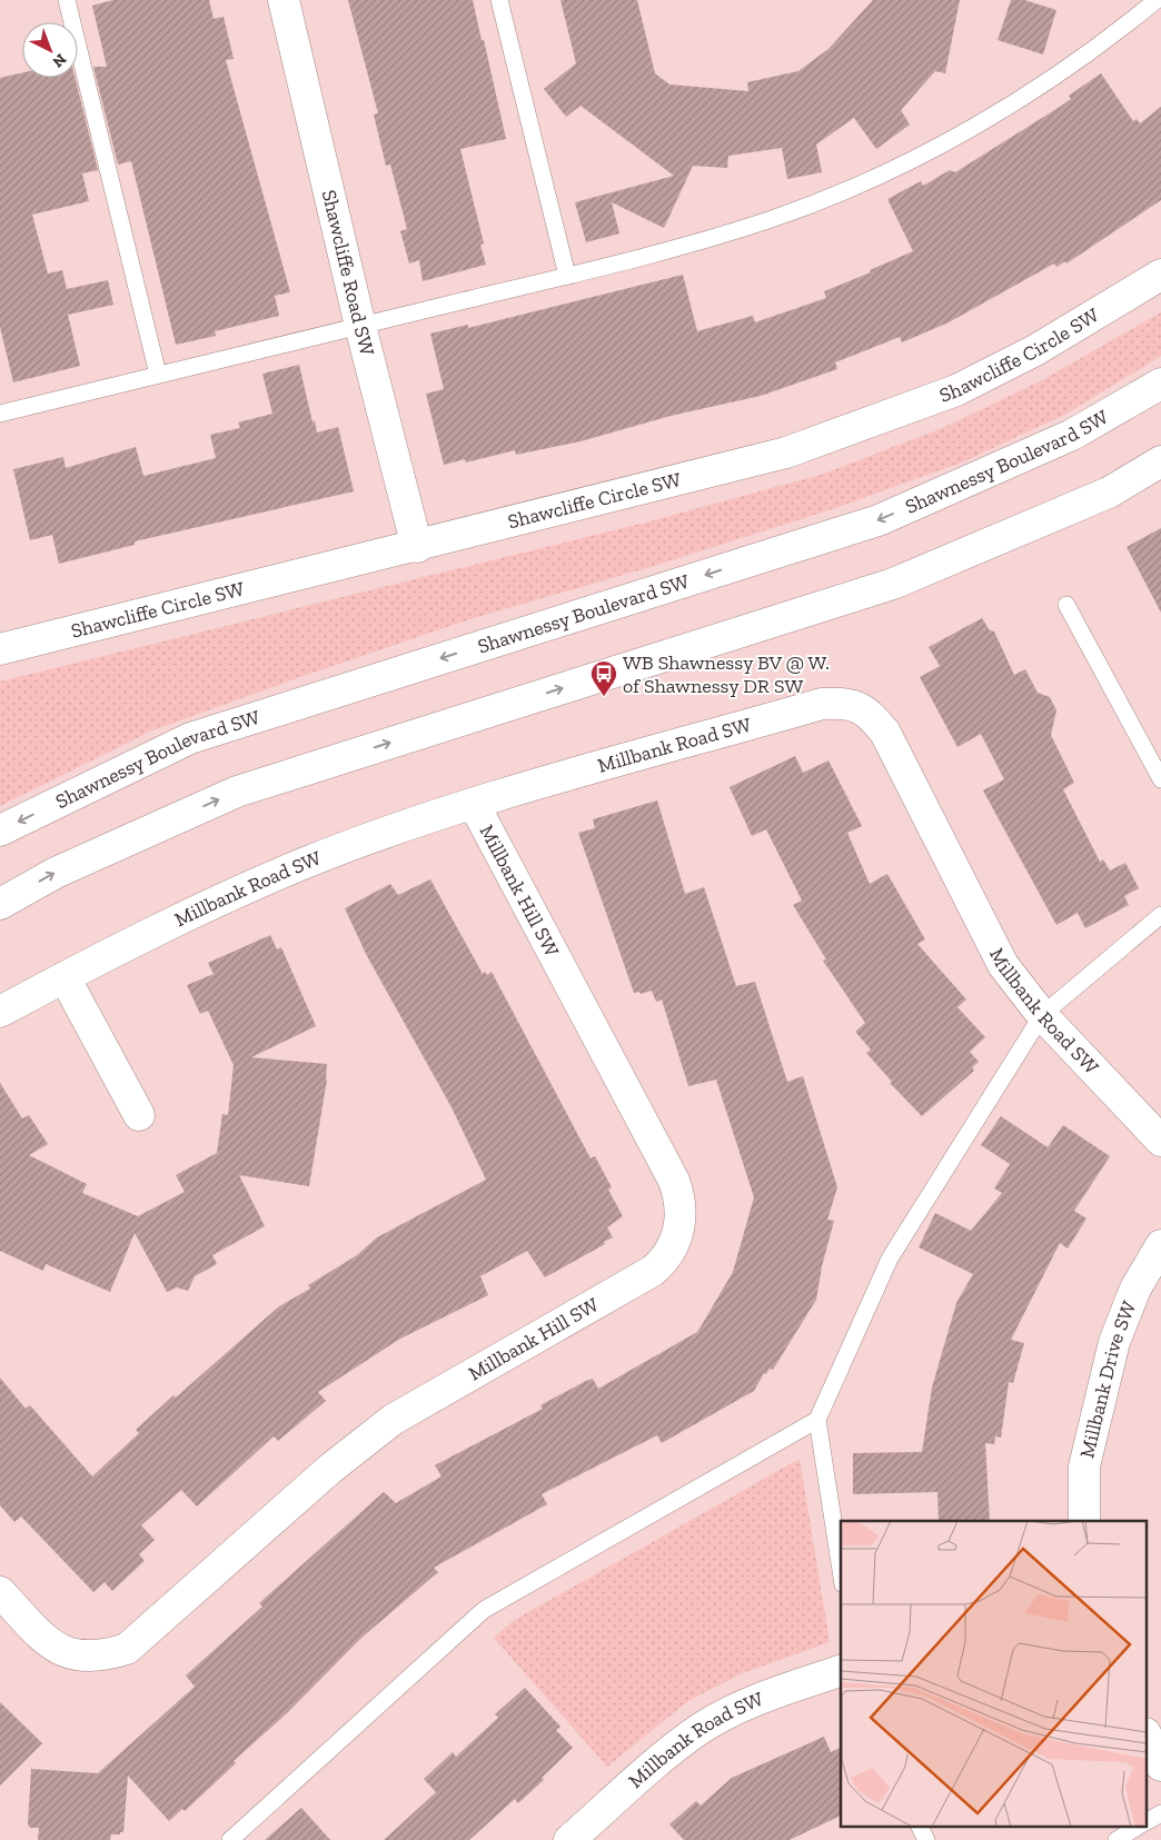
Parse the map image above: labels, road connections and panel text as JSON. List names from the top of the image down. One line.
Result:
{"streets":{"street":["Shawcliffe Road SW","Shawcliffe Circle SW","Shawnessy Boulevard SW","Millbank Road SW","Millbank Hill SW","Millbank Drive SW"]},"crossings":[["Shawcliffe Road SW","Shawcliffe Circle SW"],["Millbank Road SW","Millbank Hill SW"]],"places":{"bus stop":["WB Shawnessy BV @ W. of Shawnessy DR SW"]},"north":"bottom right"}
